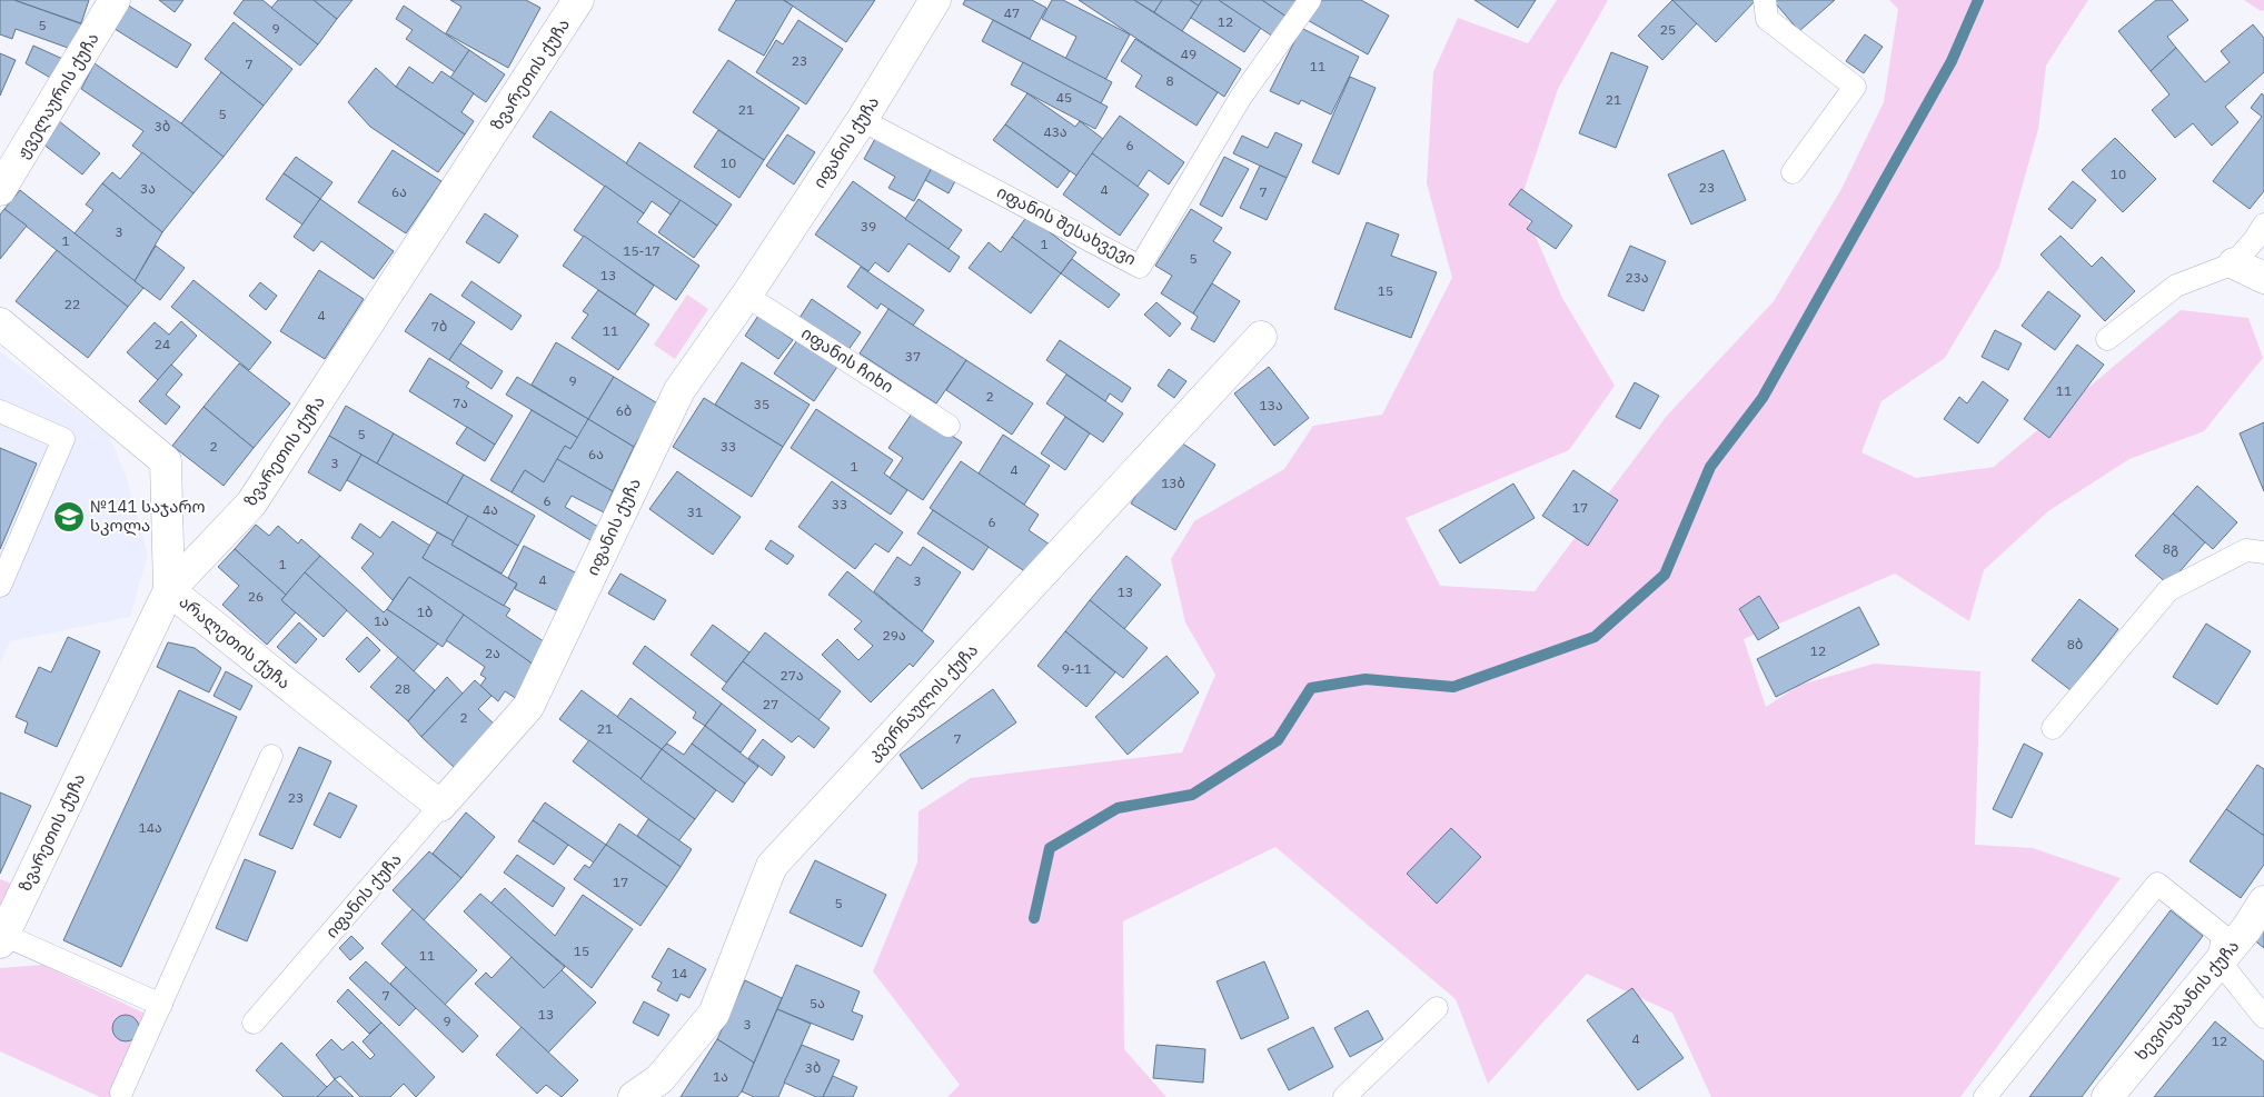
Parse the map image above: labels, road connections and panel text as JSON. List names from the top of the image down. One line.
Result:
{"streets":{"street":["ზვარეთის ქუჩა","ჟველაურის ქუჩა","იფანის ქუჩა","არალეთის ქუჩა","კვერნაულის ქუჩა","ხევისუბანის ქუჩა"],"lane":["იფანის შესახვევი","იფანის ჩიხი"]},"crossings":[["ზვარეთის ქუჩა","არალეთის ქუჩა"],["იფანის ქუჩა","იფანის შესახვევი"],["იფანის ქუჩა","იფანის ჩიხი"],["იფანის ქუჩა","არალეთის ქუჩა"]],"places":{"school or university":["№141 საჯარო სკოლა"]},"house_numbers":["47","12","5","9","25","49","23","7","11","8","45","21","21","5","3ბ","43ა","6","10","10","23","3ა","4","6ა","7","39","3","1","1","15-17","5","13","23ა","15","22","4","7ბ","11","24","37","9","11","2","7ა","35","13ა","6ბ","5","2","33","6ა","3","1","4","13ბ","6","33","17","4ა","31","6","8გ","1","4","3","13","26","1ბ","1ა","29ა","8ბ","12","2ა","9-11","27ა","28","27","2","21","7","23","14ა","17","5","15","11","14","7","5ა","13","9","3","4","12","3ბ","1ა"]}
